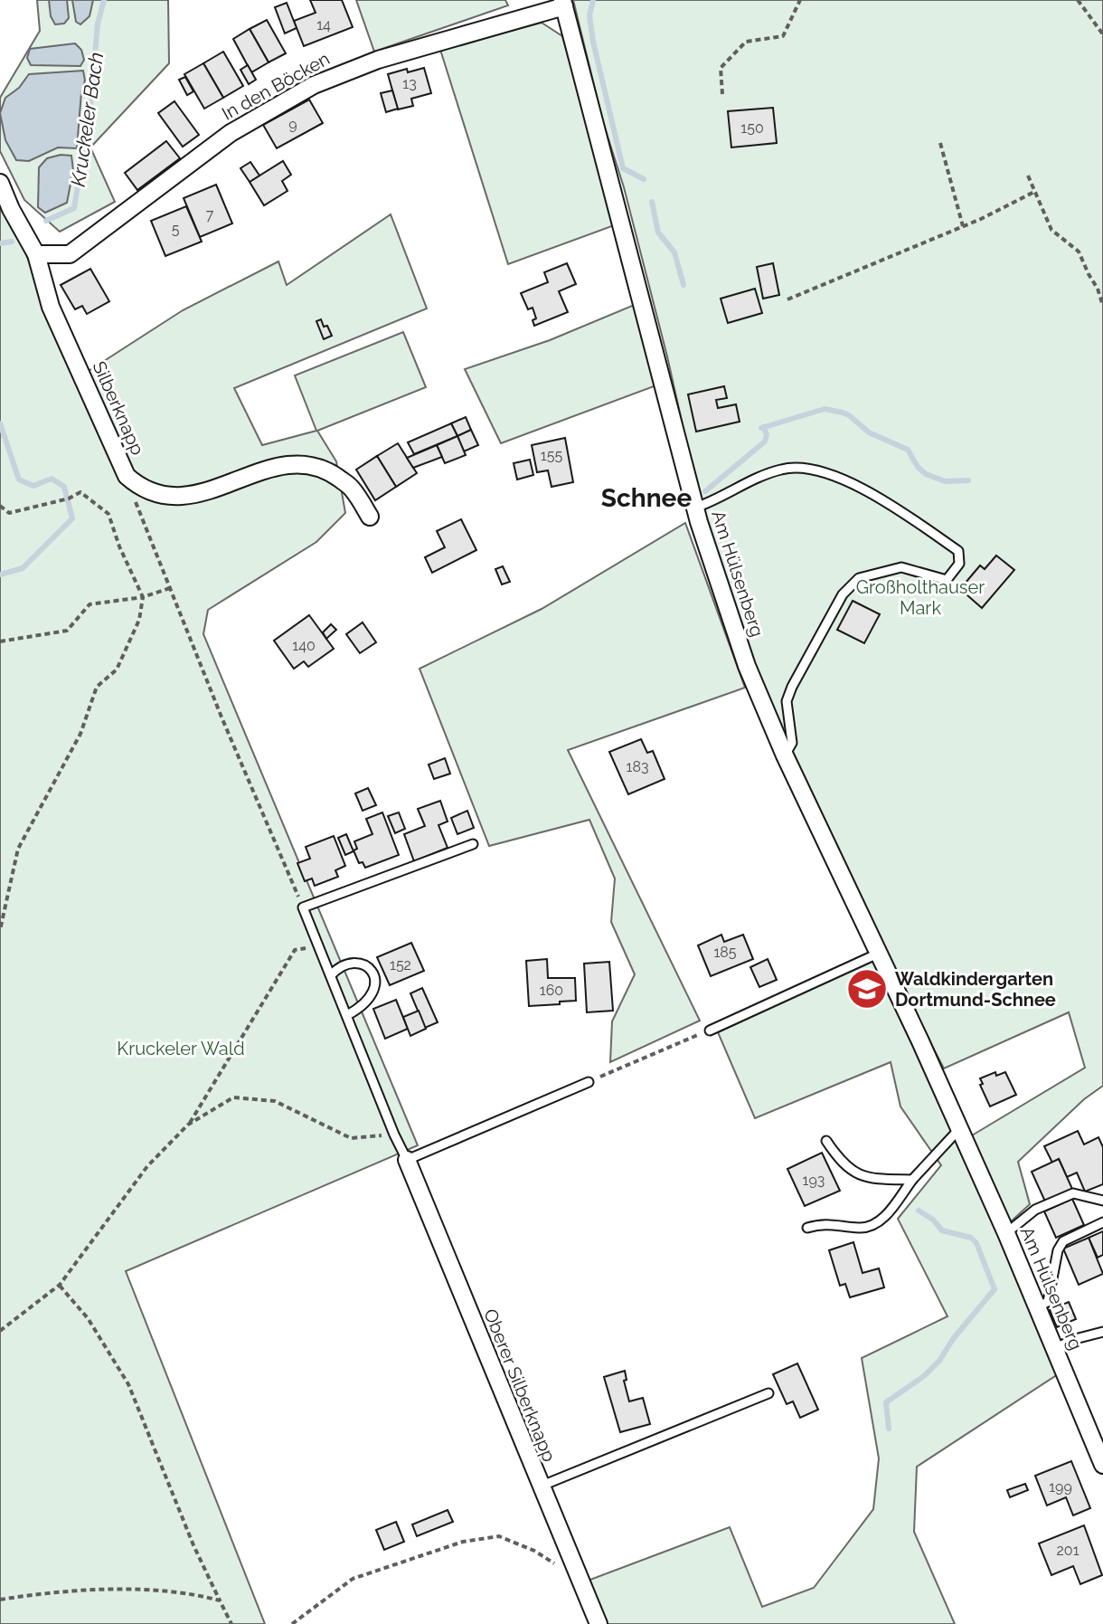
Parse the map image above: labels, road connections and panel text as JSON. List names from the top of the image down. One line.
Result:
{"streets":{"street":["In den Böcken","Silberknapp","Am Hülsenberg","Oberer Silberknapp"]},"crossings":[["In den Böcken","Silberknapp"],["In den Böcken","Am Hülsenberg"]],"districts":["Schnee"],"water":["Kruckeler Bach"],"parks":["Großholthauser Mark","Kruckeler Wald"],"places":{"school or university":["Waldkindergarten Dortmund-Schnee"]},"house_numbers":["14","13","9","150","7","5","155","140","183","185","152","160","193","199","201"]}
